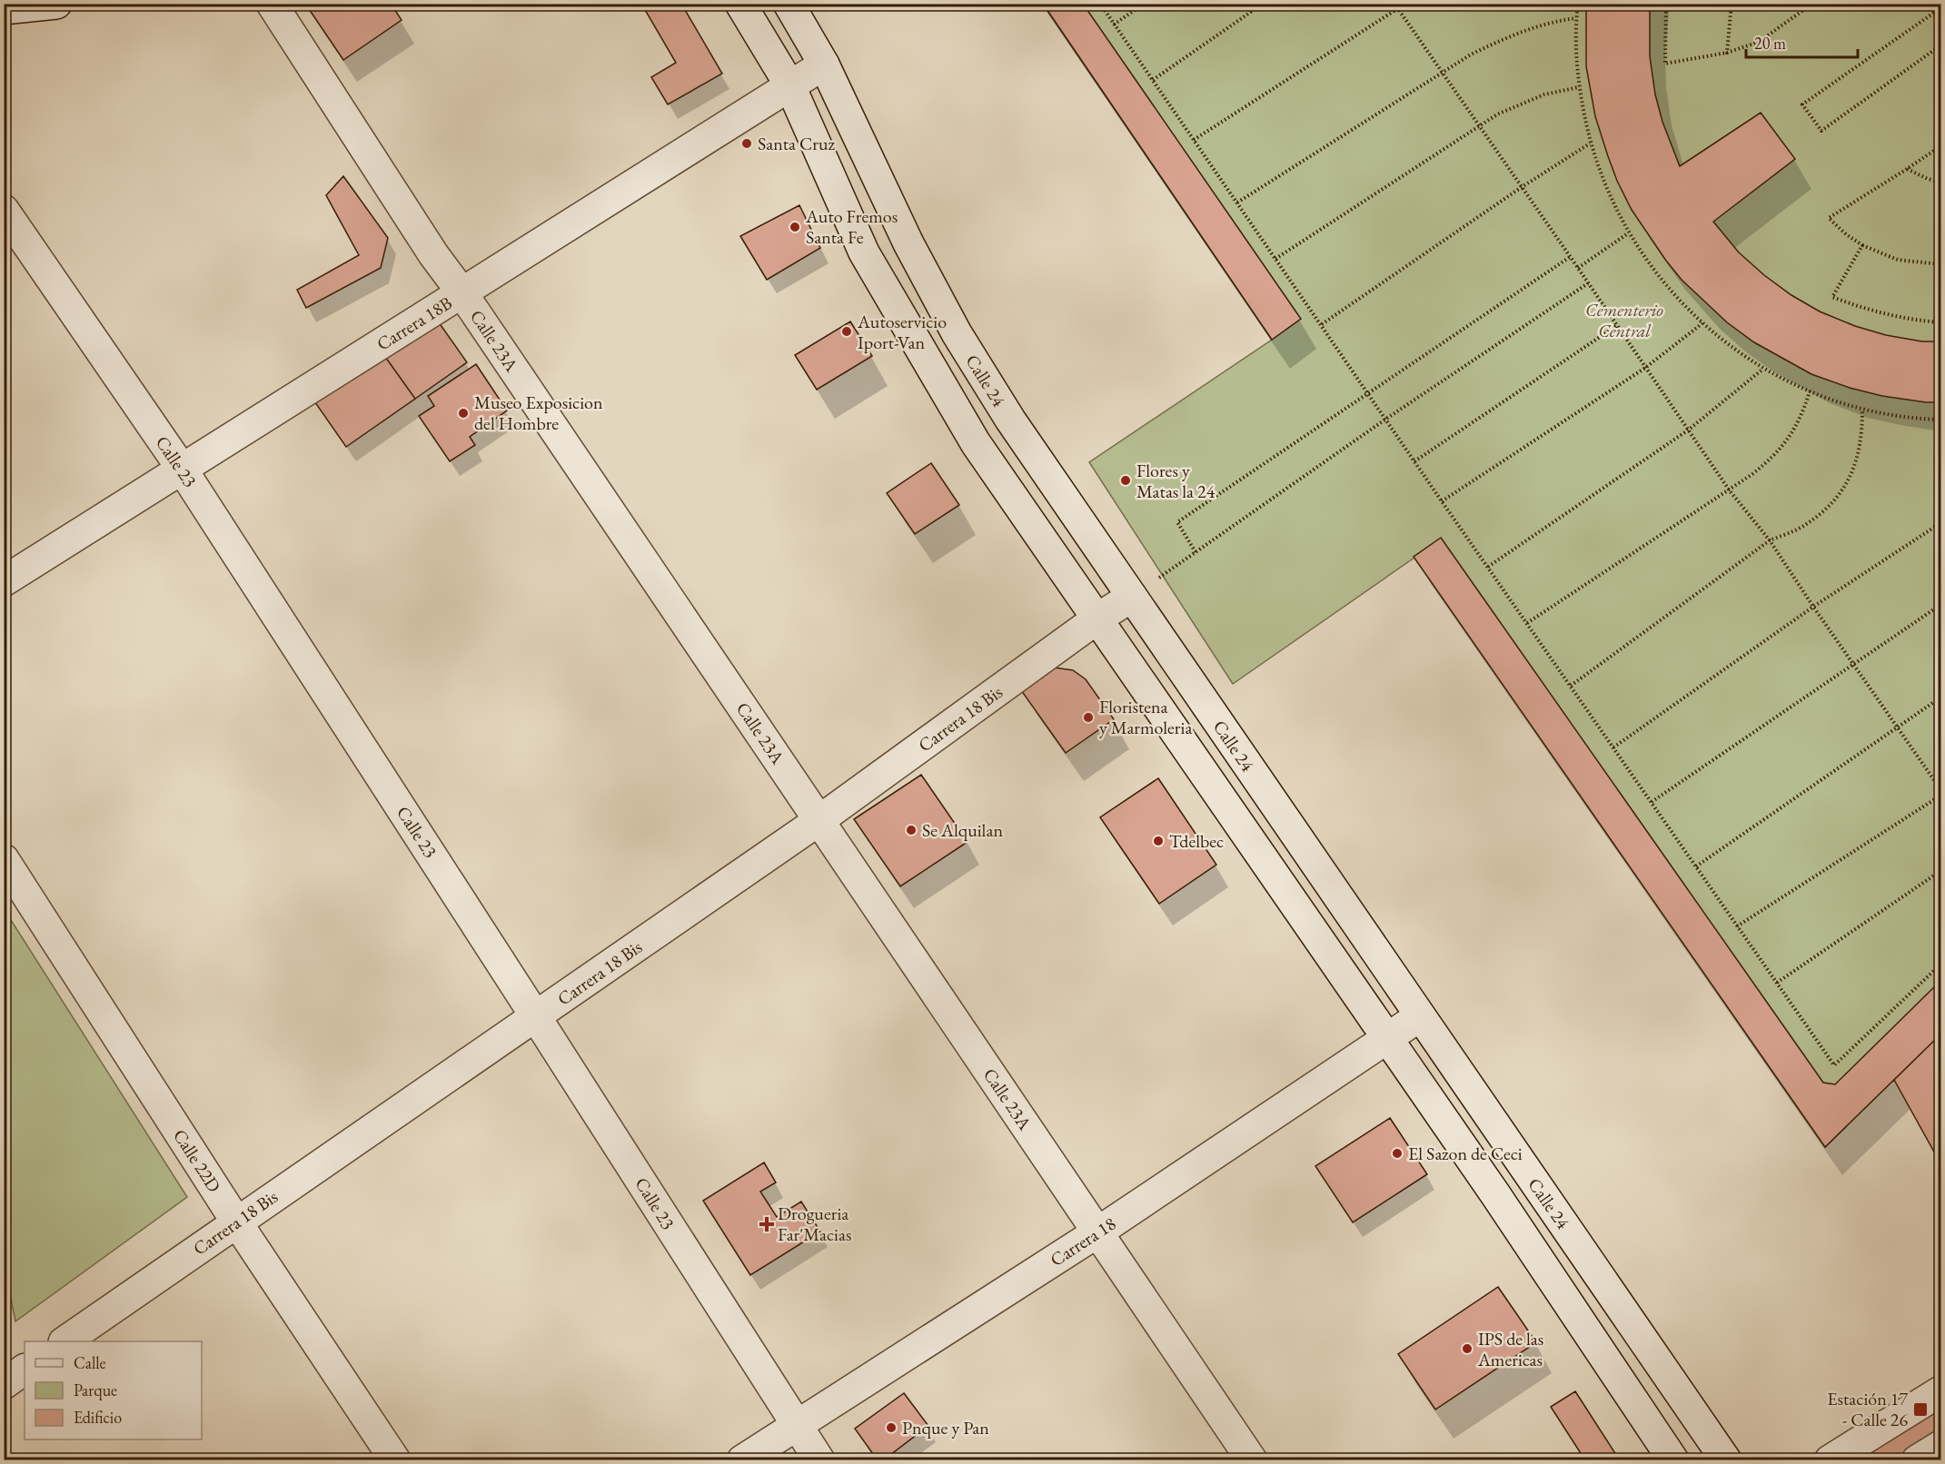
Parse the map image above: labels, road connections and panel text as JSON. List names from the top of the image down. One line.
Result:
{"streets":{"street":["Carrera 18B","Calle 23A","Calle 24","Calle 23","Carrera 18 Bis","Calle 22D","Carrera 18"]},"crossings":[["Carrera 18B","Calle 23A"],["Carrera 18B","Calle 24"],["Carrera 18B","Calle 23"],["Calle 23A","Carrera 18 Bis"],["Calle 23A","Carrera 18"],["Calle 24","Carrera 18 Bis"],["Calle 24","Carrera 18"],["Calle 23","Carrera 18 Bis"],["Calle 23","Carrera 18"],["Carrera 18 Bis","Calle 22D"]],"parks":["Cementerio Central"],"places":{"other":["Santa Cruz","Auto Fremos Santa Fe","Autoservicio Iport-Van","Museo Exposicion del Hombre","Flores y Matas la 24","Floristena y Marmoleria","Se Alquilan","Tdelbec","El Sazon de Ceci","IPS de las Americas","Pnque y Pan"],"health":["Drogueria Far'Macias"],"transit":["Estación 17 - Calle 26"]},"legend":["Calle","Parque","Edificio"],"scale_bar":"20 m"}
